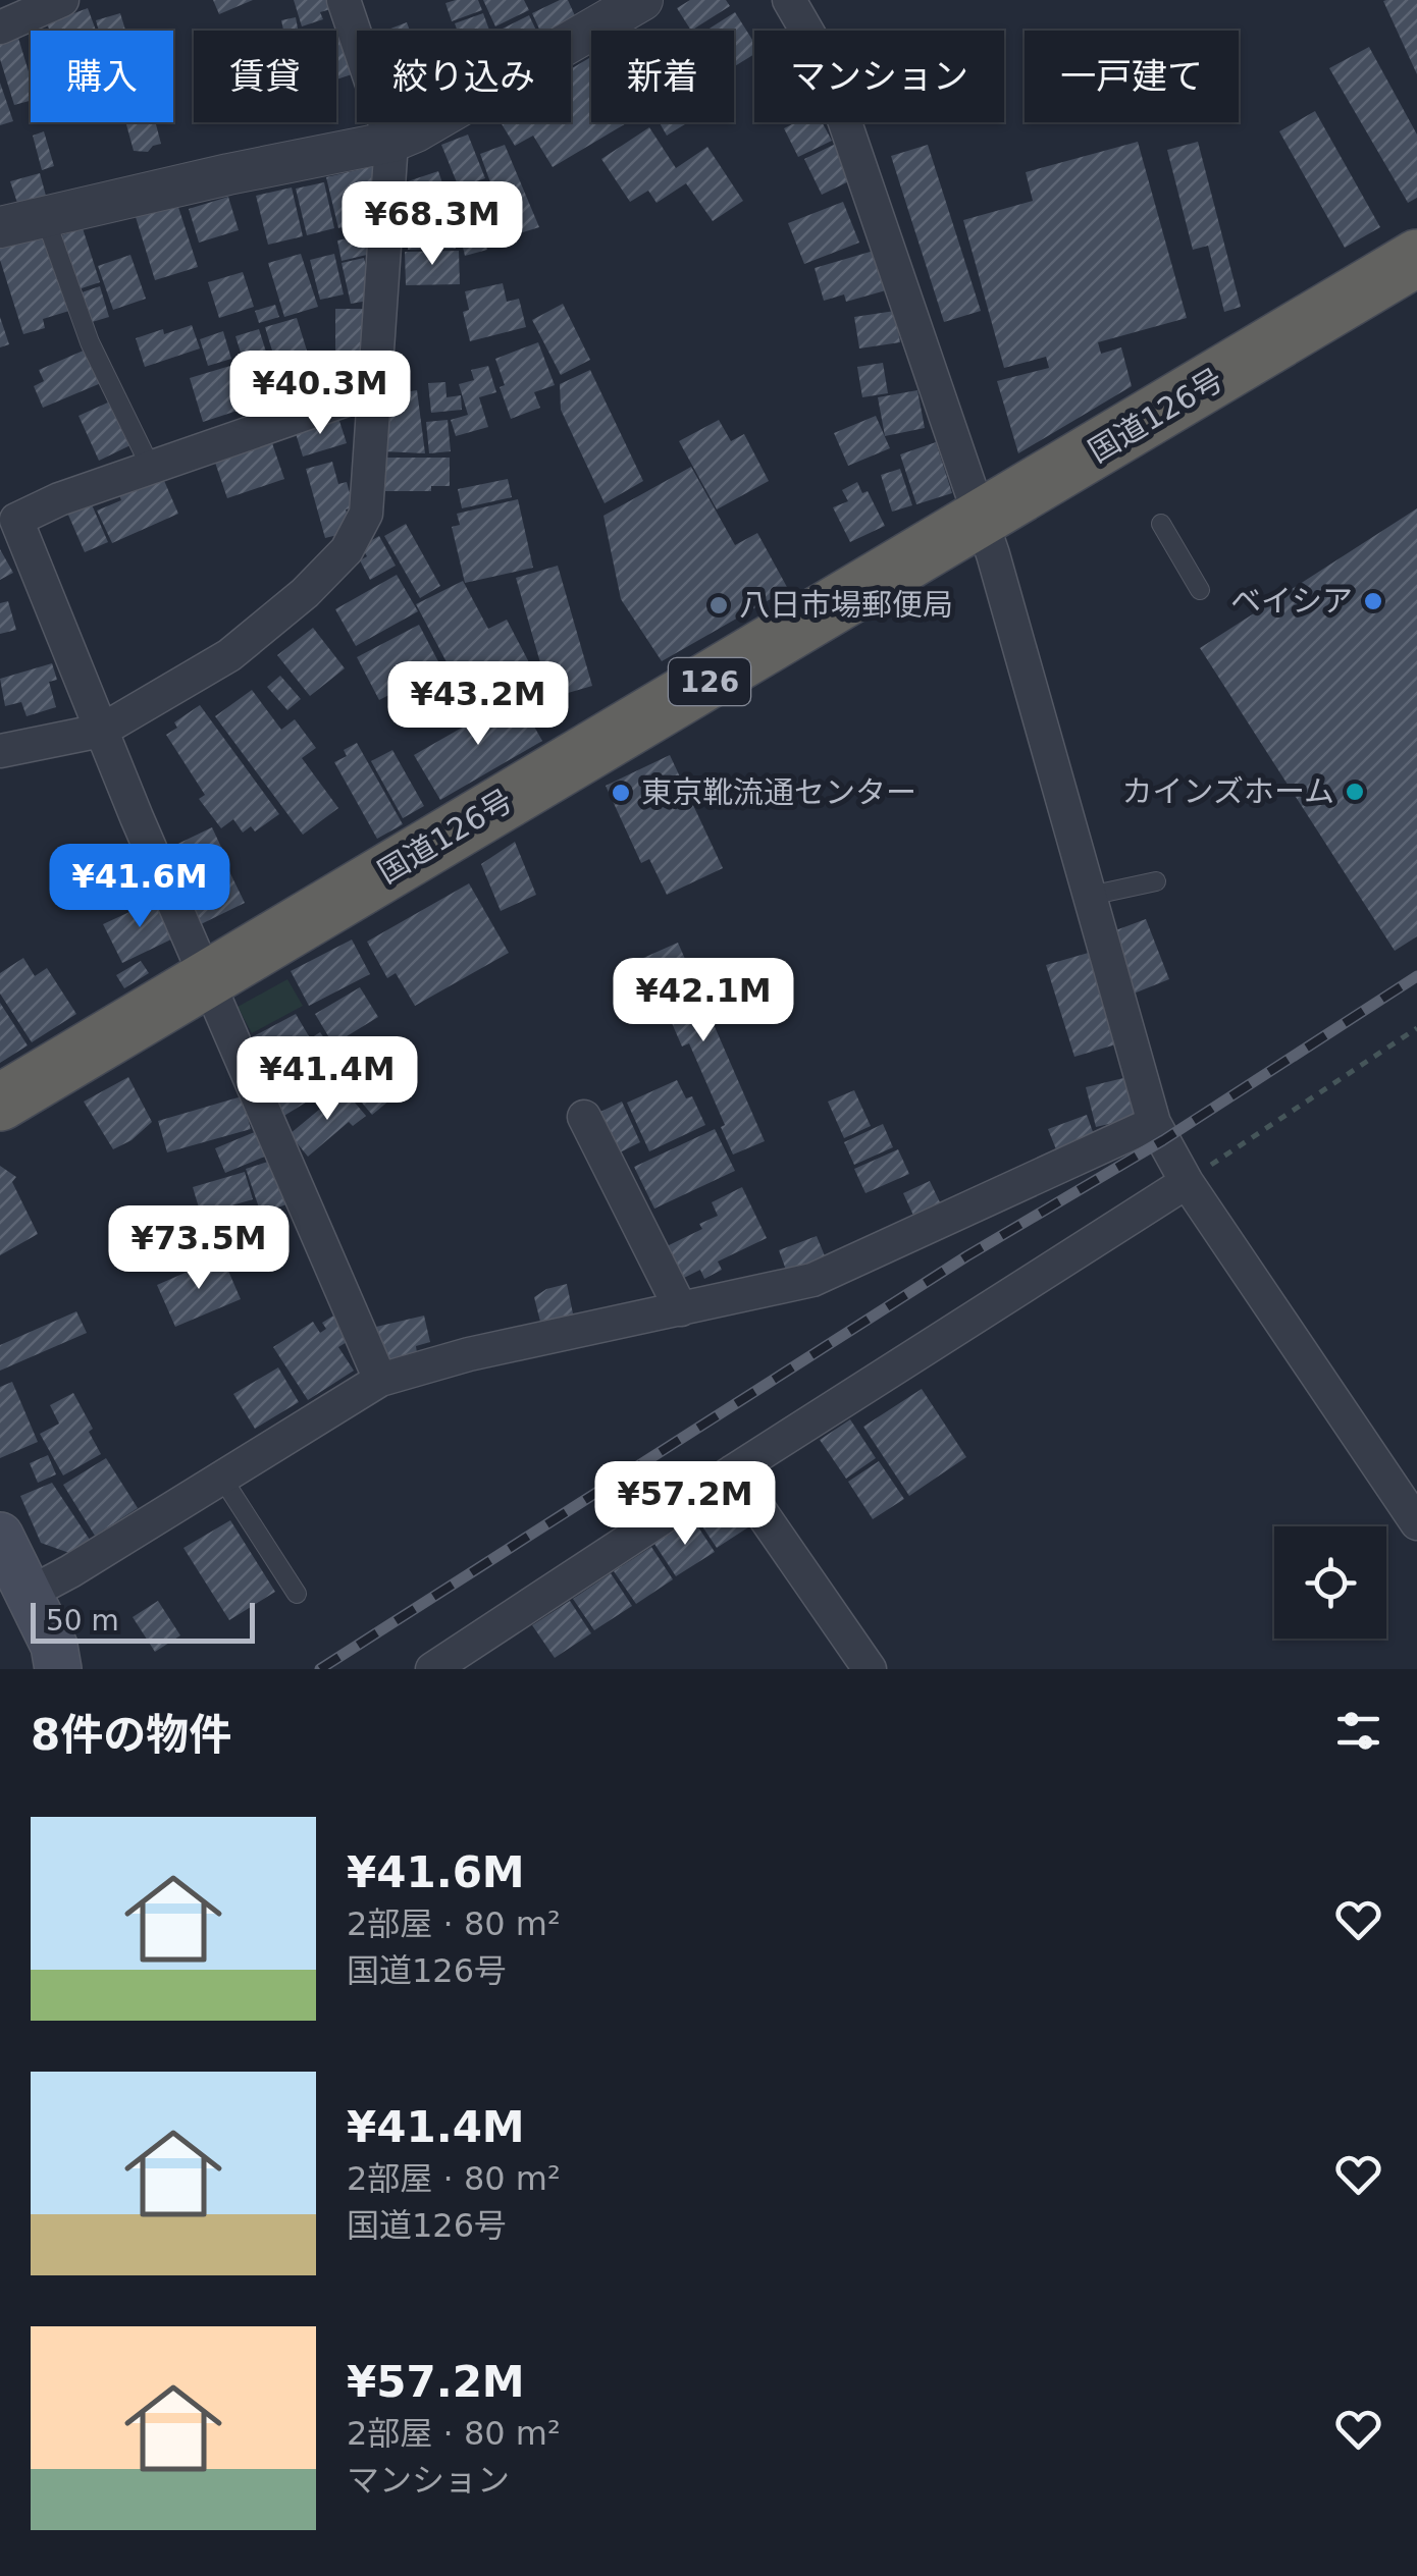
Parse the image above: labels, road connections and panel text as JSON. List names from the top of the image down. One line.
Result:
{"streets":{"highway":["国道126号","126"]},"places":["ベイシア","八日市場郵便局","カインズホーム","東京靴流通センター"],"scale_bar":"50 m","page":{"chip":["購入","賃貸","絞り込み","新着","マンション","一戸建て"],"price":["¥68.3M","¥40.3M","¥43.2M","¥41.6M","¥42.1M","¥41.4M","¥73.5M","¥57.2M"],"scale":"50 m","heading":"8件の物件","list":[{"name":"¥41.6M","note":"2部屋 · 80 m² · 国道126号"},{"name":"¥41.4M","note":"2部屋 · 80 m² · 国道126号"},{"name":"¥57.2M","note":"2部屋 · 80 m² · マンション"}]}}
